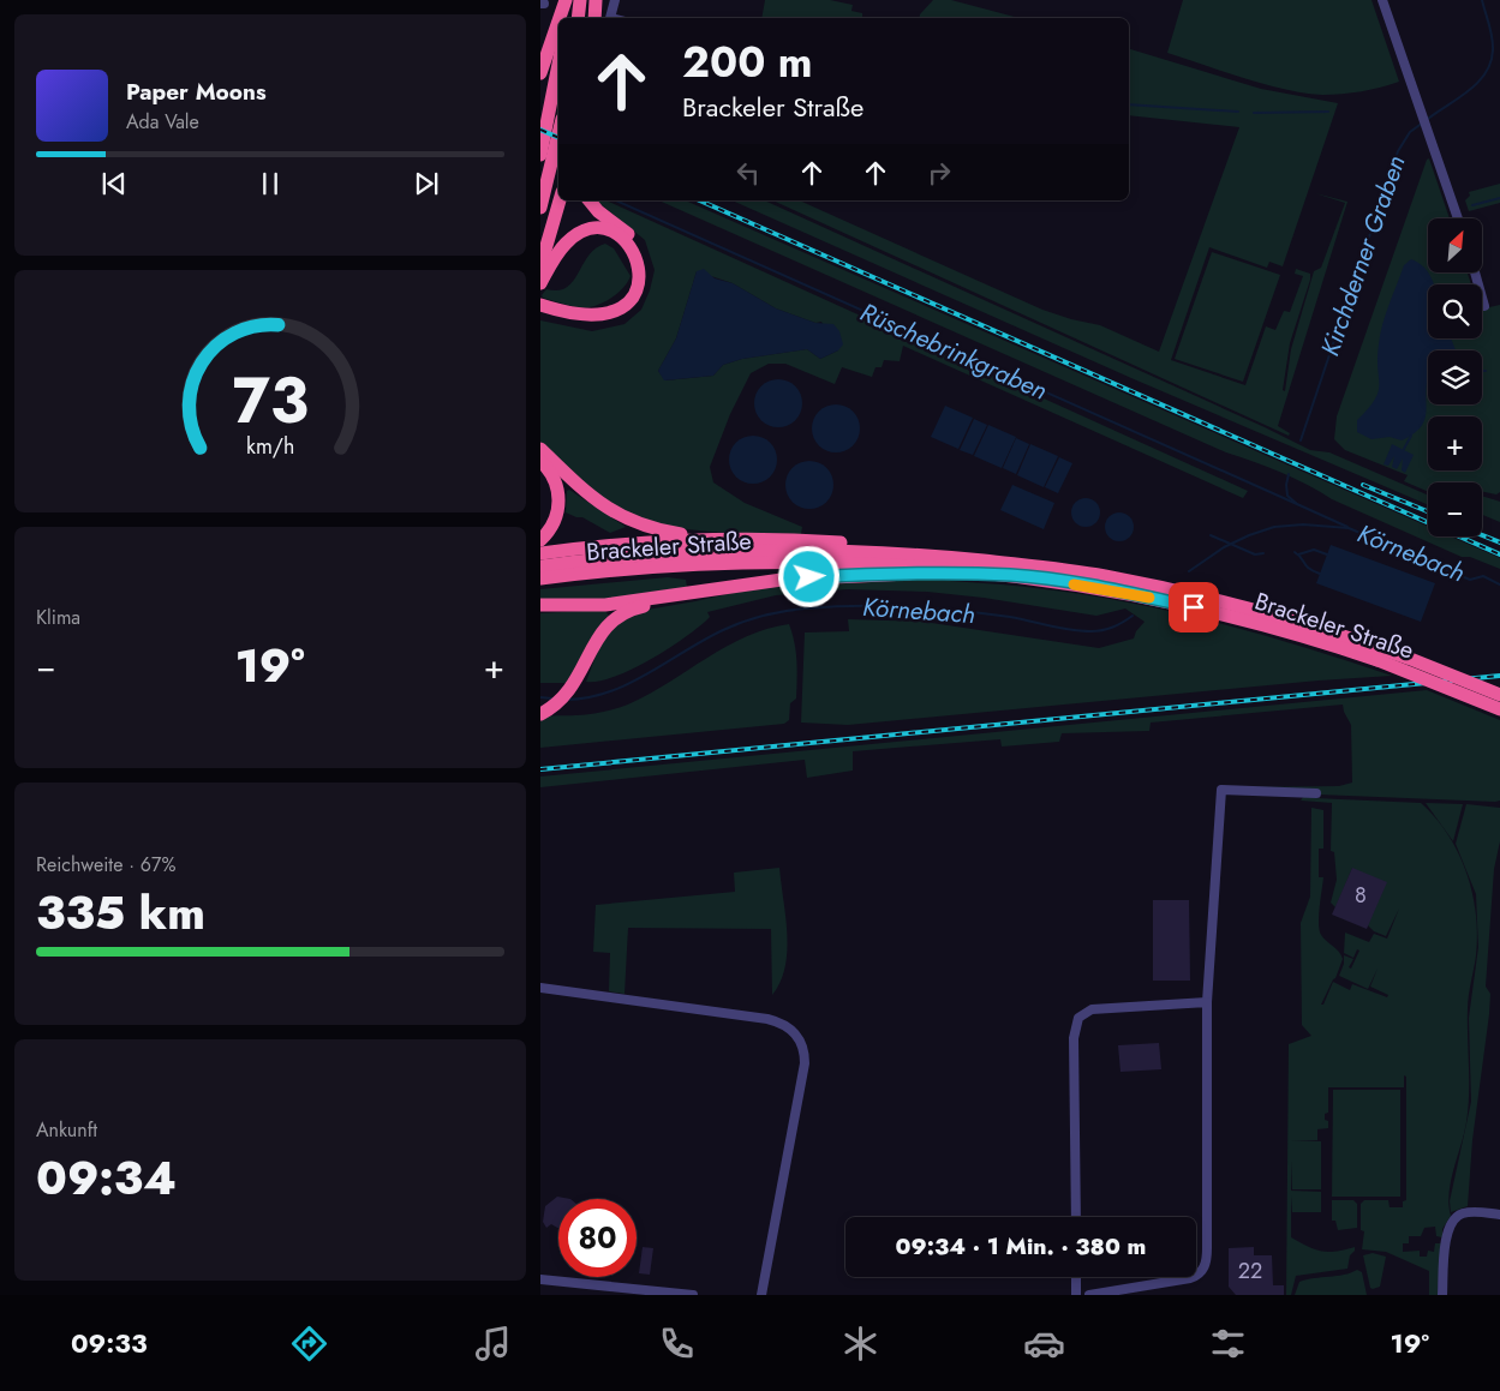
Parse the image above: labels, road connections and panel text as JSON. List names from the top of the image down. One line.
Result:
{"streets":{"highway":["Brackeler Straße"]},"water":["Kirchderner Graben","Rüschebrinkgraben","Körnebach"],"house_numbers":["8","22"],"north":"top right","page":{"turn":["200 m","Brackeler Straße"],"song":["Paper Moons","Ada Vale"],"map_buttons":["+","−"],"tile":["Klima",["Reichweite · 67%","335 km"],["Ankunft","09:34"]],"heat":["−","19°","+"],"limit":"80","trip":"09:34 · 1 Min. · 380 m","tabs":["09:33","19°"],"gauge":["73","km/h"]}}
